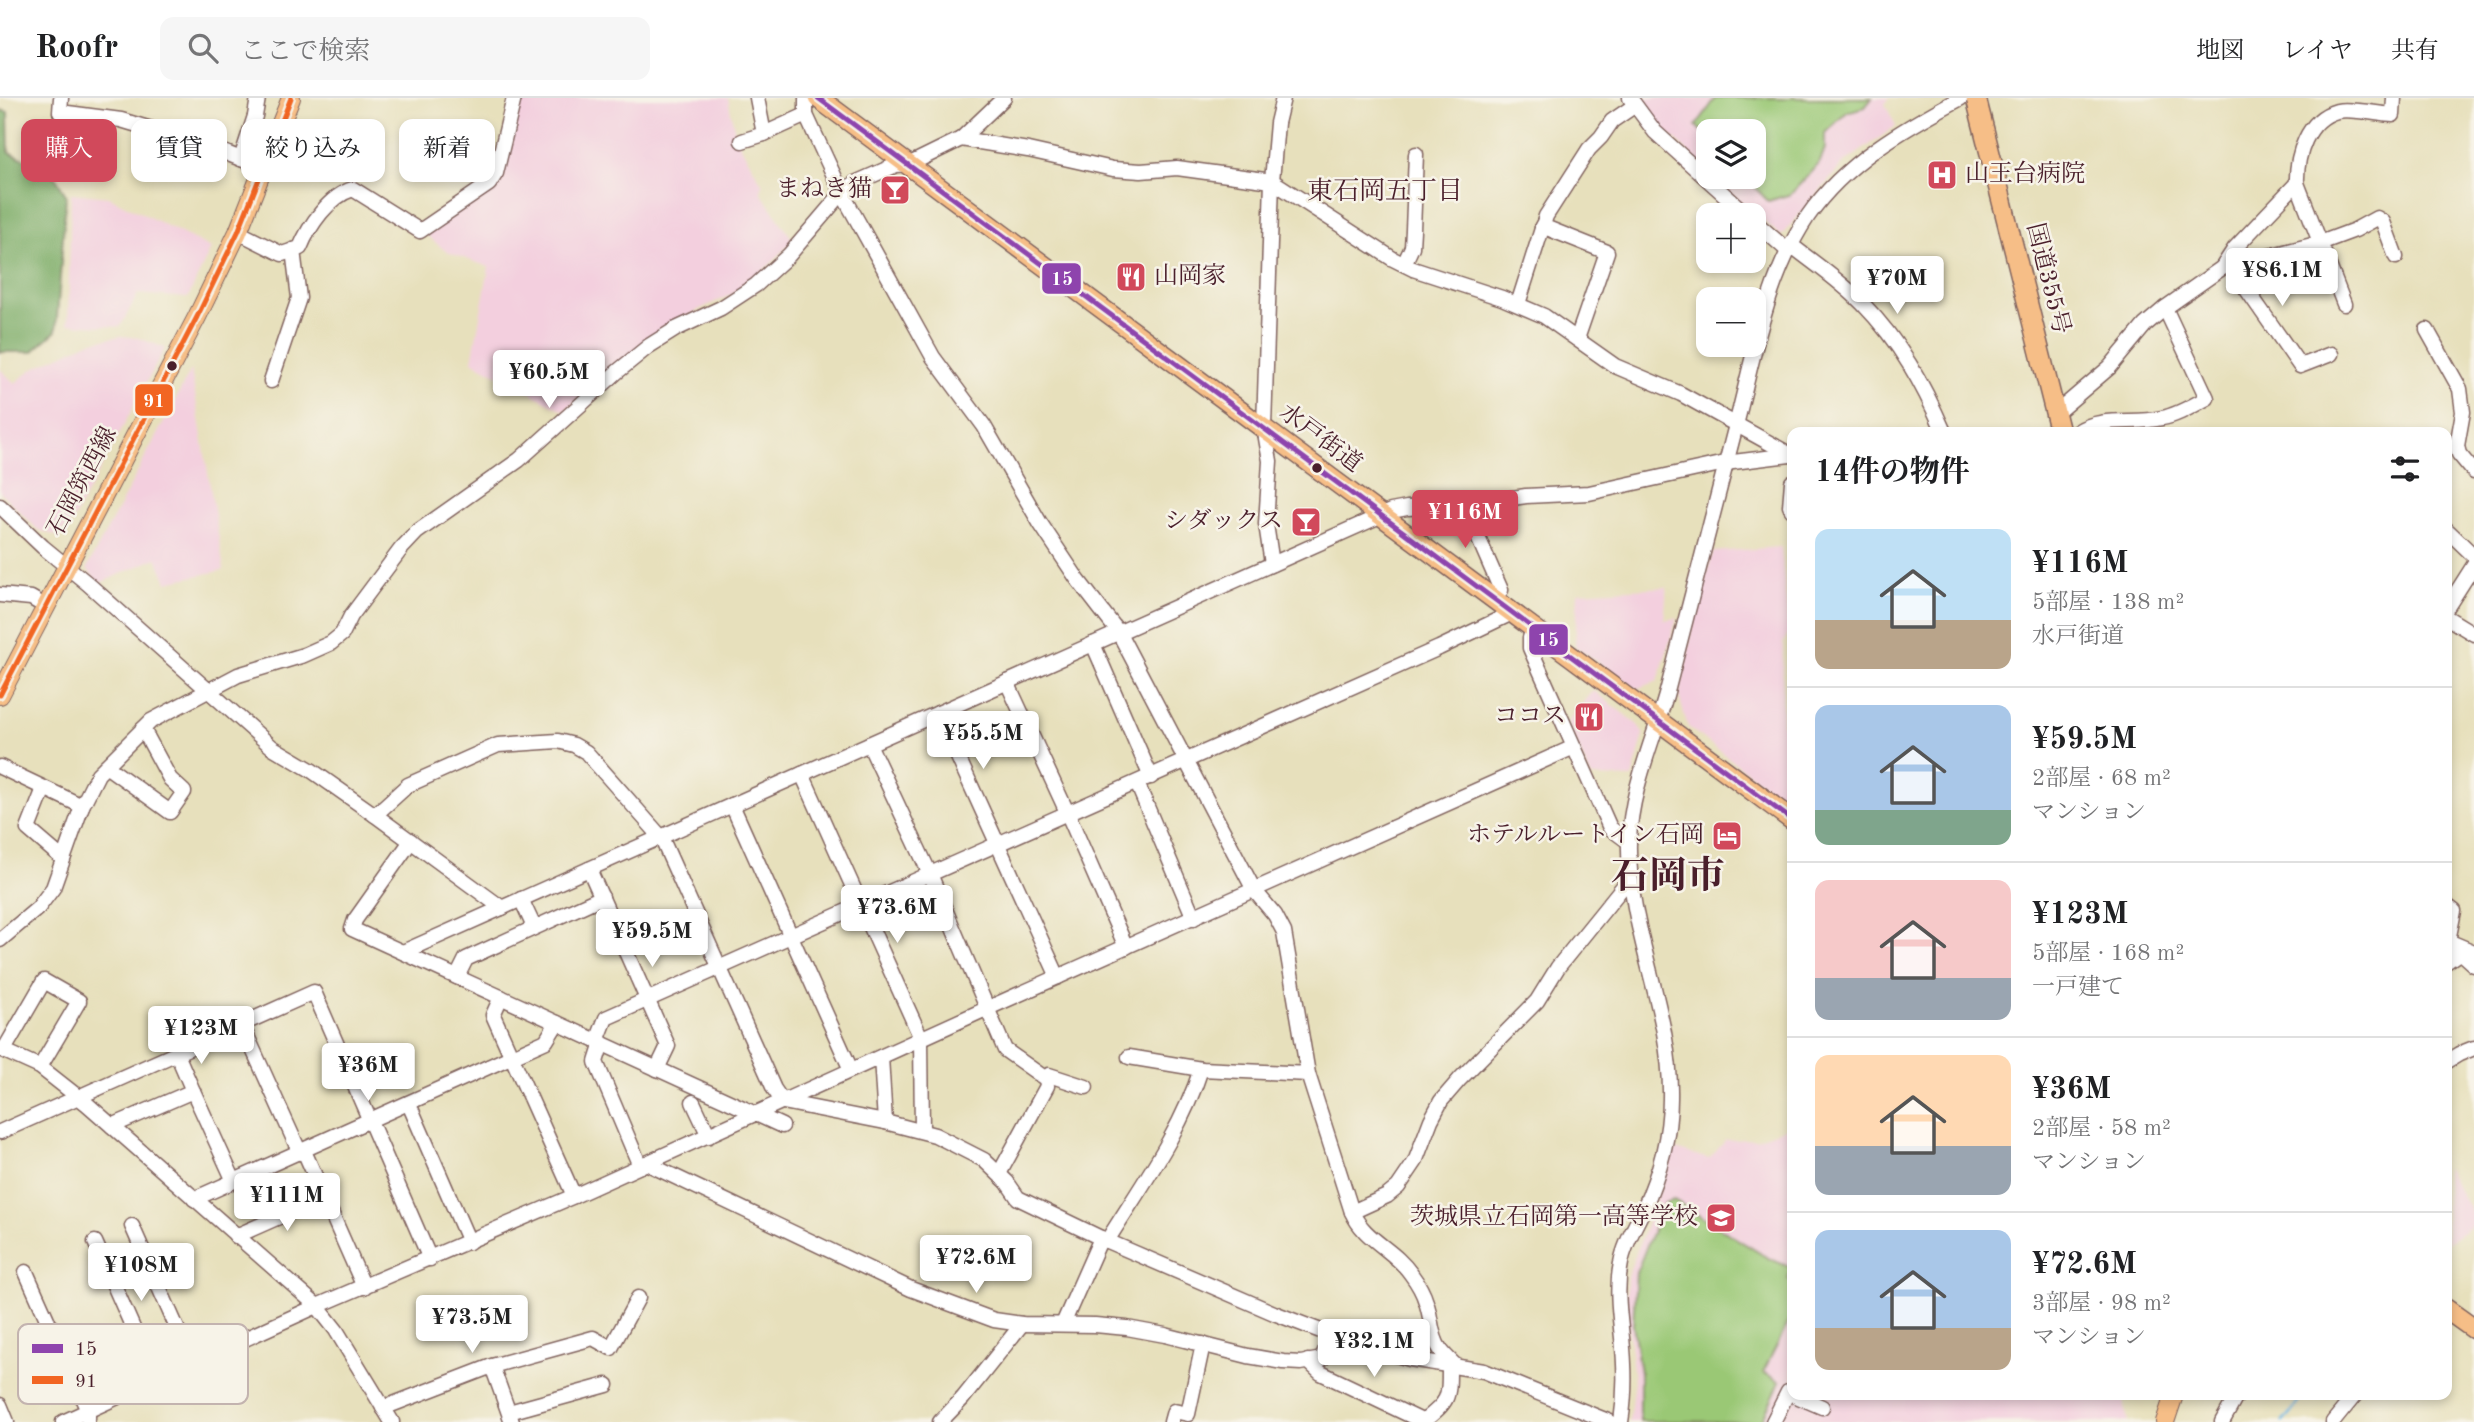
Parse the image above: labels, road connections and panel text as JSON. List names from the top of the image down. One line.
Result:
{"streets":{"highway":["国道355号","水戸街道"],"main road":["石岡筑西線"]},"districts":["東石岡五丁目","石岡市"],"places":{"hospital":["山王台病院"],"bar":["まねき猫","シダックス"],"restaurant":["山岡家","ココス"],"hotel":["ホテルルートイン石岡"],"school or university":["茨城県立石岡第一高等学校"]},"lines":["transit line 15","transit line 91"],"legend":["15","91"],"page":{"header":"Roofr","search":"ここで検索","nav":["地図","レイヤ","共有"],"map_buttons":["+","−"],"chip":["購入","賃貸","絞り込み","新着"],"price":["¥86.1M","¥70M","¥60.5M","¥116M","¥55.5M","¥73.6M","¥59.5M","¥123M","¥36M","¥111M","¥72.6M","¥108M","¥73.5M","¥32.1M"],"heading":"14件の物件","list":[{"name":"¥116M","note":"5部屋 · 138 m² · 水戸街道"},{"name":"¥59.5M","note":"2部屋 · 68 m² · マンション"},{"name":"¥123M","note":"5部屋 · 168 m² · 一戸建て"},{"name":"¥36M","note":"2部屋 · 58 m² · マンション"},{"name":"¥72.6M","note":"3部屋 · 98 m² · マンション"}]}}
